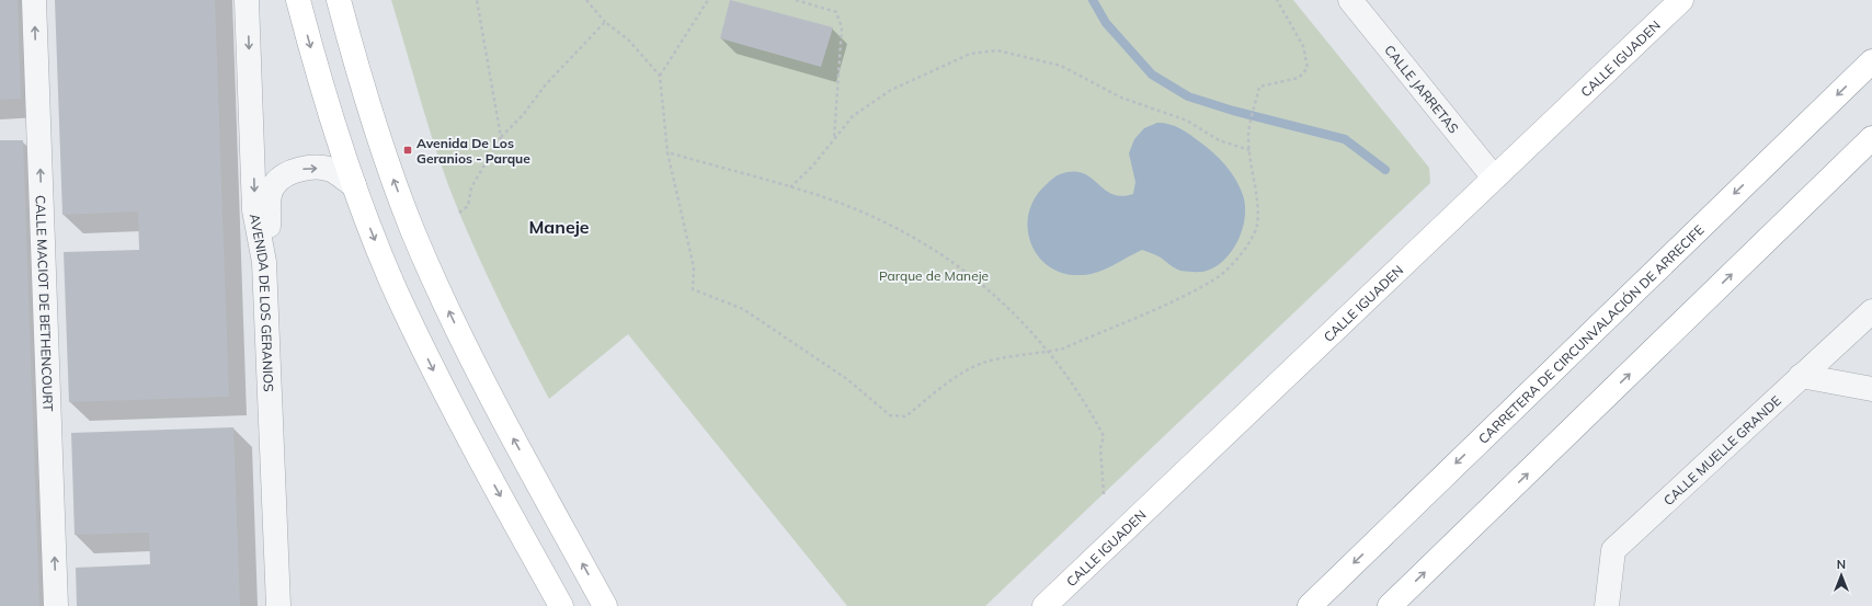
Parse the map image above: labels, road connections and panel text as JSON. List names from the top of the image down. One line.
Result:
{"streets":{"main road":["CALLE IGUADEN","CARRETERA DE CIRCUNVALACIÓN DE ARRECIFE"],"street":["CALLE JARRETAS","CALLE MACIOT DE BETHENCOURT","AVENIDA DE LOS GERANIOS","CALLE MUELLE GRANDE"]},"crossings":[["CALLE IGUADEN","CALLE JARRETAS"]],"one_way":["CALLE MACIOT DE BETHENCOURT","AVENIDA DE LOS GERANIOS"],"districts":["Maneje"],"parks":["Parque de Maneje"],"places":{"transit":["Avenida De Los Geranios - Parque"]},"north":"top"}
